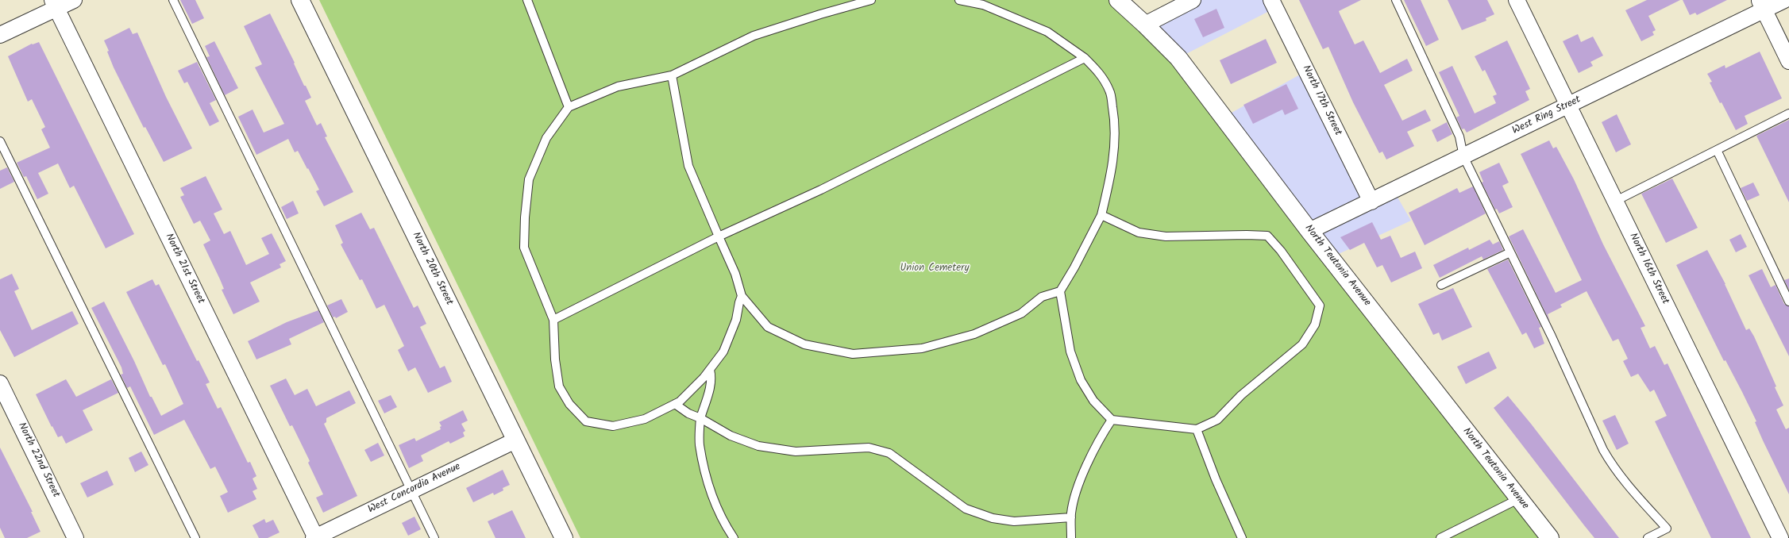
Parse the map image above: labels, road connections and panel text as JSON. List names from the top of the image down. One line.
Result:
{"streets":{"main road":["North Teutonia Avenue","North 20th Street"],"street":["North 17th Street","West Ring Street","North 21st Street","North 16th Street","North 22nd Street","West Concordia Avenue"]},"crossings":[["North 17th Street","West Ring Street"],["West Ring Street","North Teutonia Avenue"],["West Ring Street","North 16th Street"],["North 21st Street","West Concordia Avenue"],["North 20th Street","West Concordia Avenue"]],"parks":["Union Cemetery"]}
